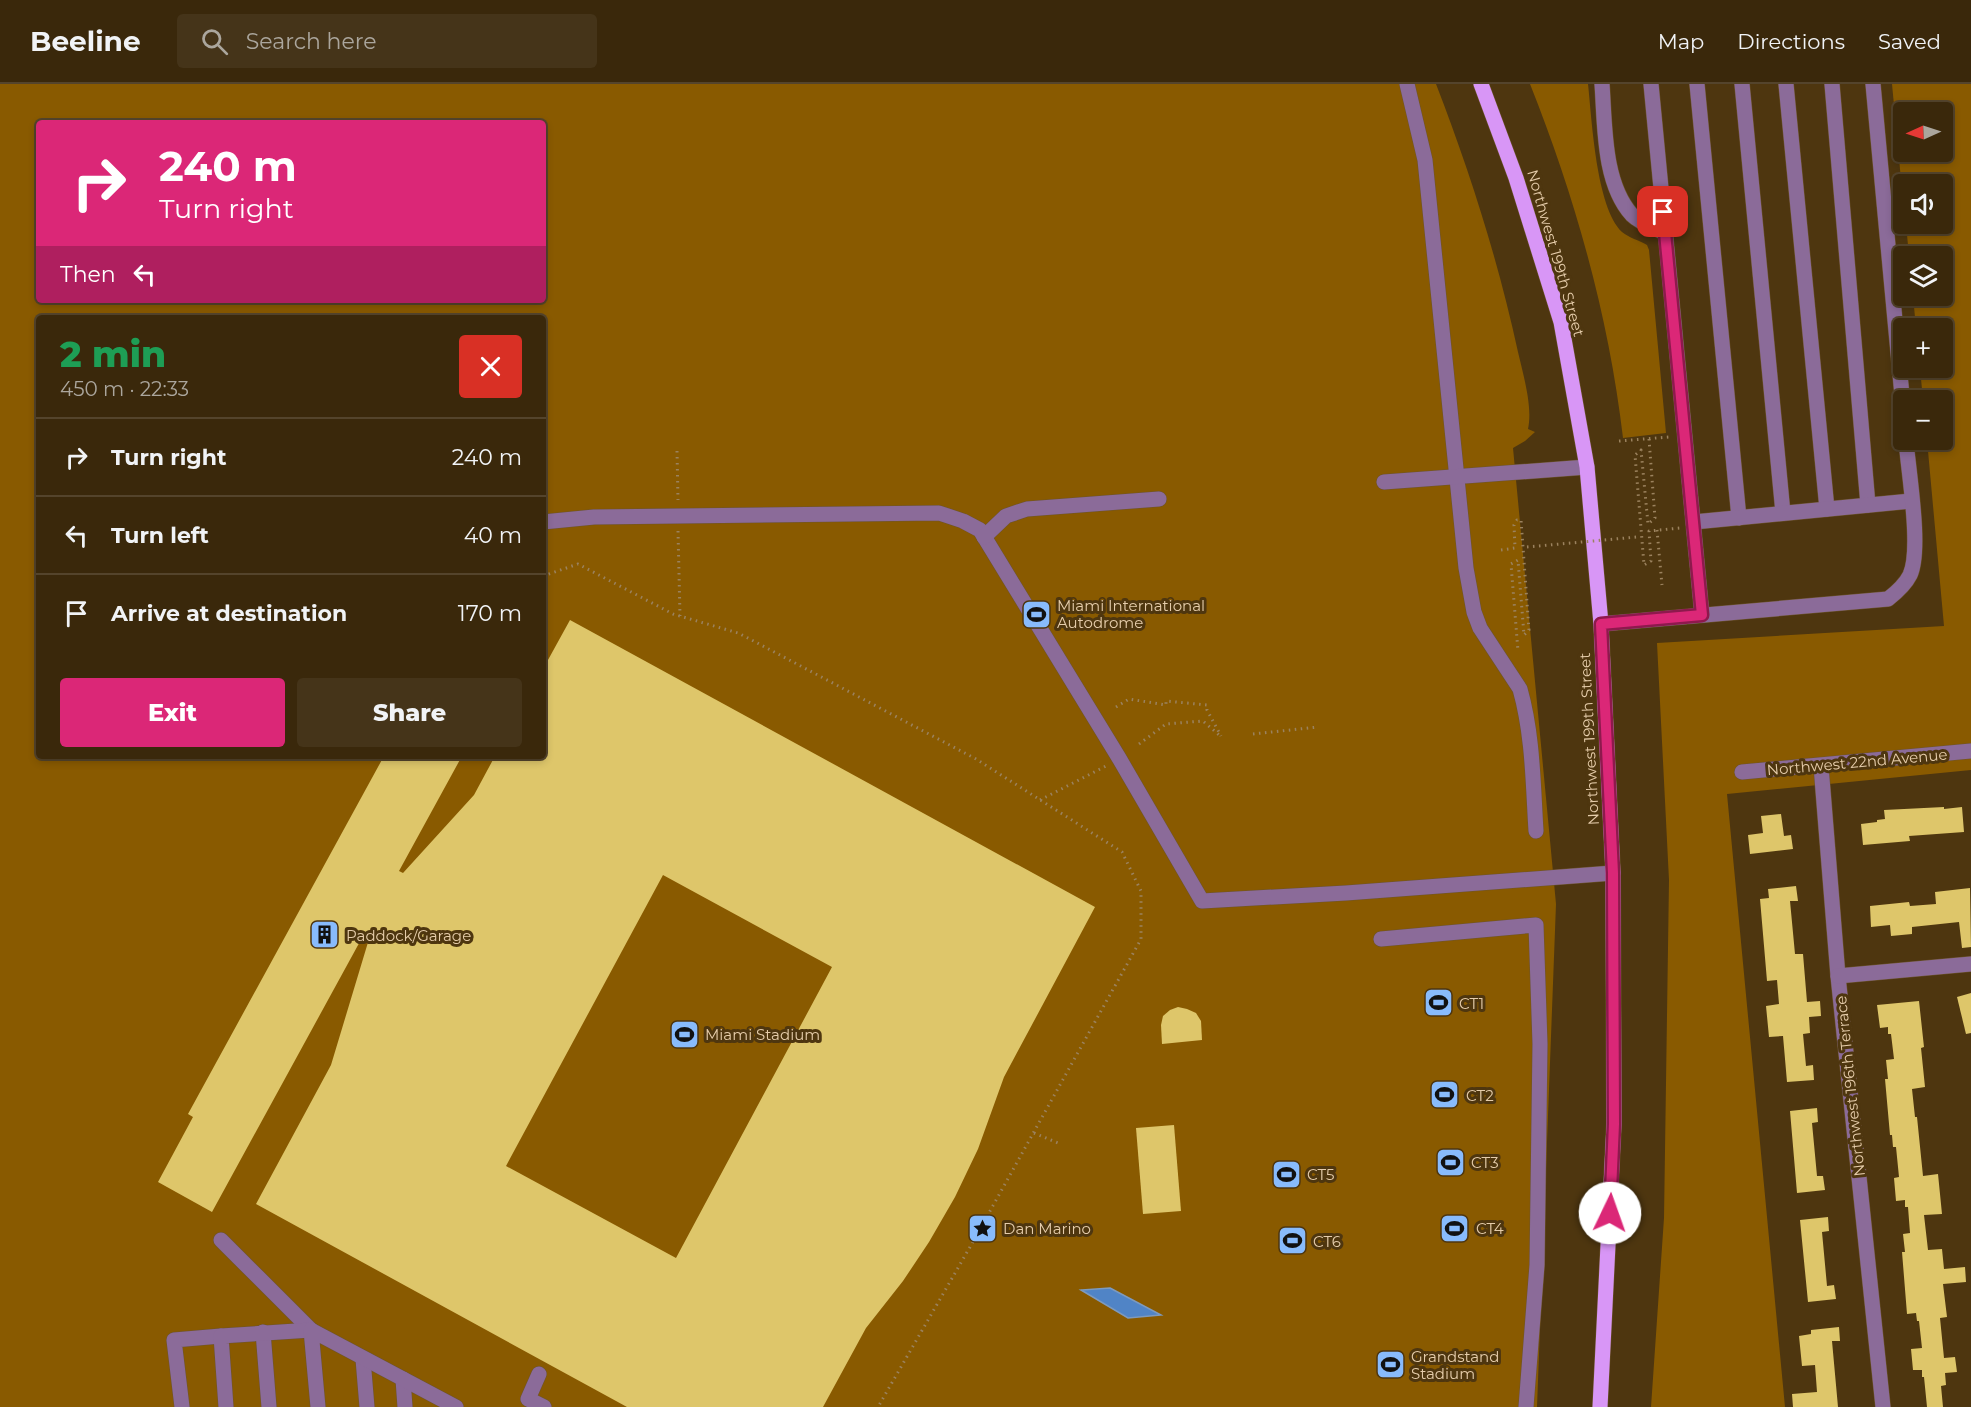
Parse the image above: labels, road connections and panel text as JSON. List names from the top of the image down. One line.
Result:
{"streets":{"main road":["Northwest 199th Street"],"street":["Northwest 22nd Avenue","Northwest 196th Terrace"]},"crossings":[["Northwest 22nd Avenue","Northwest 196th Terrace"]],"places":{"sports":["Miami International Autodrome","CT1","Miami Stadium","CT2","CT3","CT5","CT4","CT6","Grandstand Stadium"],"building":["Paddock/Garage"],"place":["Dan Marino"]},"north":"left","page":{"header":"Beeline","search":"Search here","nav":["Map","Directions","Saved"],"map_buttons":["+","−"],"turn":["240 m","Turn right"],"then":"Then","heading":["2 min","450 m · 22:33"],"list":[{"name":"Turn right","value":"240 m"},{"name":"Turn left","value":"40 m"},{"name":"Arrive at destination","value":"170 m"}],"buttons":["Exit","Share"]}}
